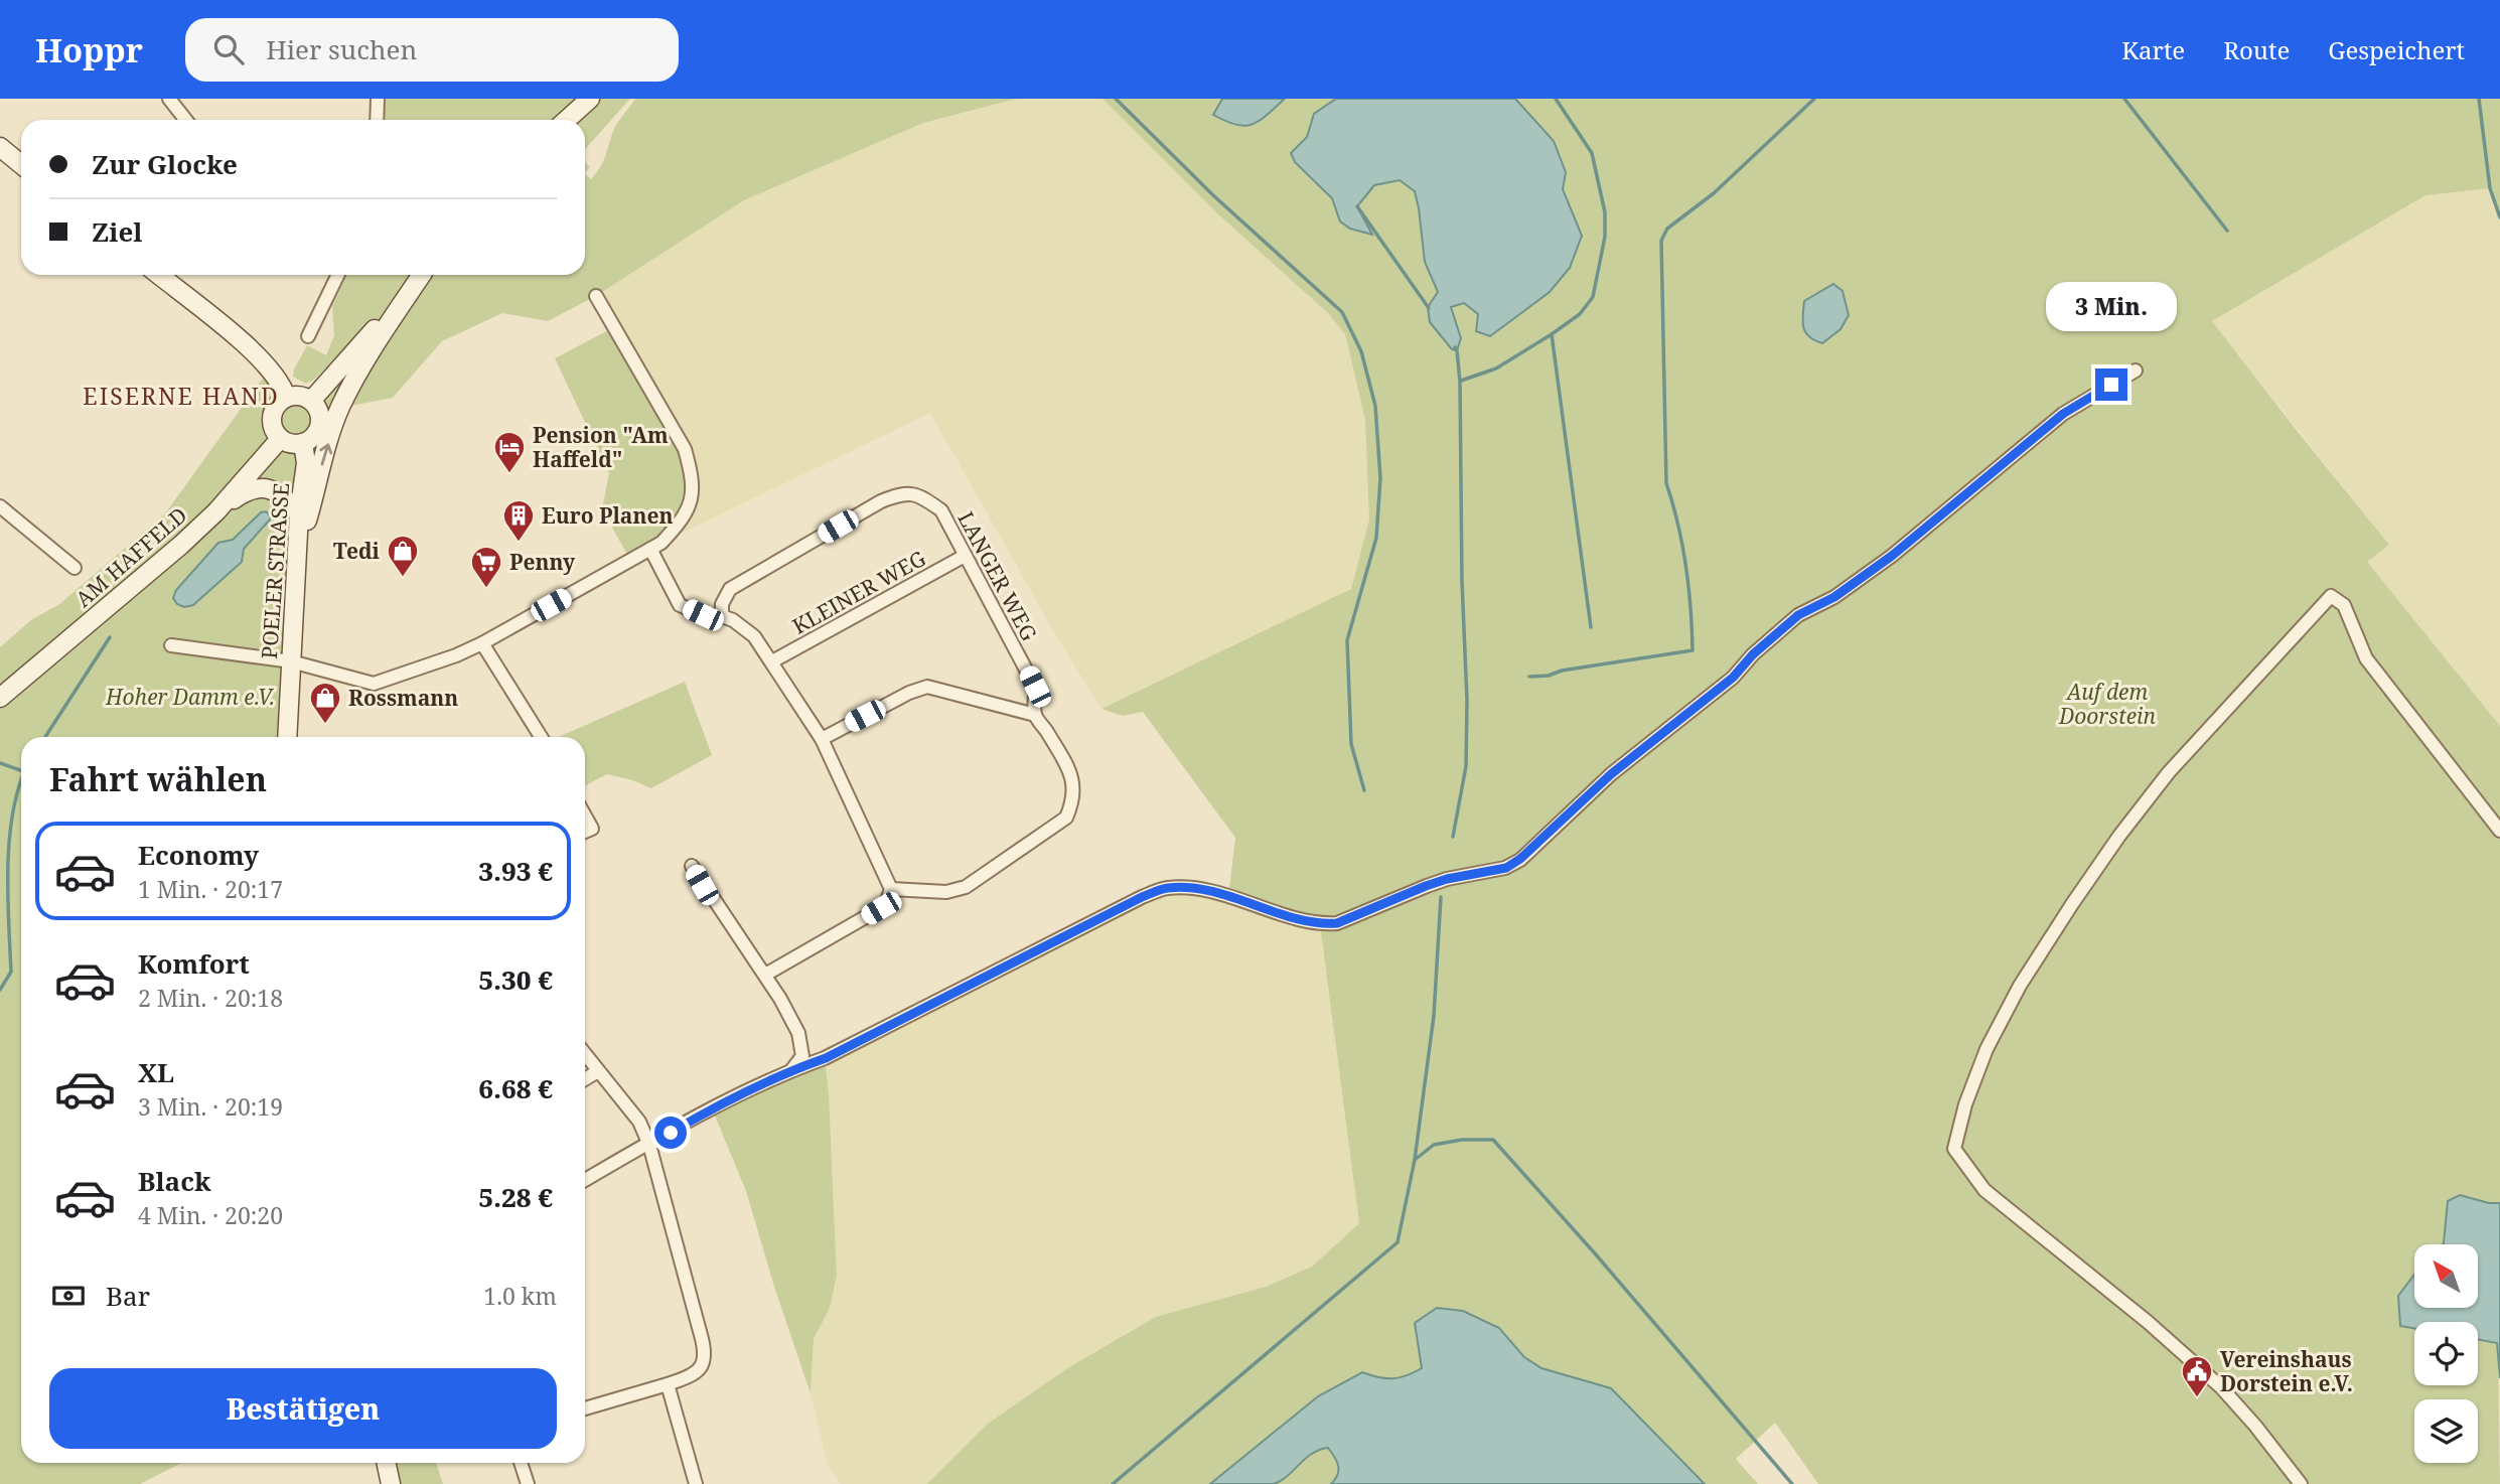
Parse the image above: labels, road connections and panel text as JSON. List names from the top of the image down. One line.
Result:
{"streets":{"main road":["AM HAFFELD","POELER STRASSE"],"street":["LANGER WEG","KLEINER WEG"]},"crossings":[["AM HAFFELD","POELER STRASSE"],["LANGER WEG","KLEINER WEG"]],"districts":["EISERNE HAND"],"parks":["Auf dem Doorstein","Hoher Damm e.V."],"places":{"hotel":["Pension \"Am Haffeld\""],"building":["Euro Planen"],"shop":["Tedi","Rossmann"],"supermarket":["Penny"],"public building":["Vereinshaus Dorstein e.V."]},"north":"top left","page":{"header":"Hoppr","search":"Hier suchen","nav":["Karte","Route","Gespeichert"],"banner":["Zur Glocke","Ziel"],"bubble":"3 Min.","heading":"Fahrt wählen","list":[{"name":"Economy","note":"1 Min. · 20:17","value":"3.93 €"},{"name":"Komfort","note":"2 Min. · 20:18","value":"5.30 €"},{"name":"XL","note":"3 Min. · 20:19","value":"6.68 €"},{"name":"Black","note":"4 Min. · 20:20","value":"5.28 €"}],"pay":["Bar","1.0 km"],"buttons":"Bestätigen"}}
